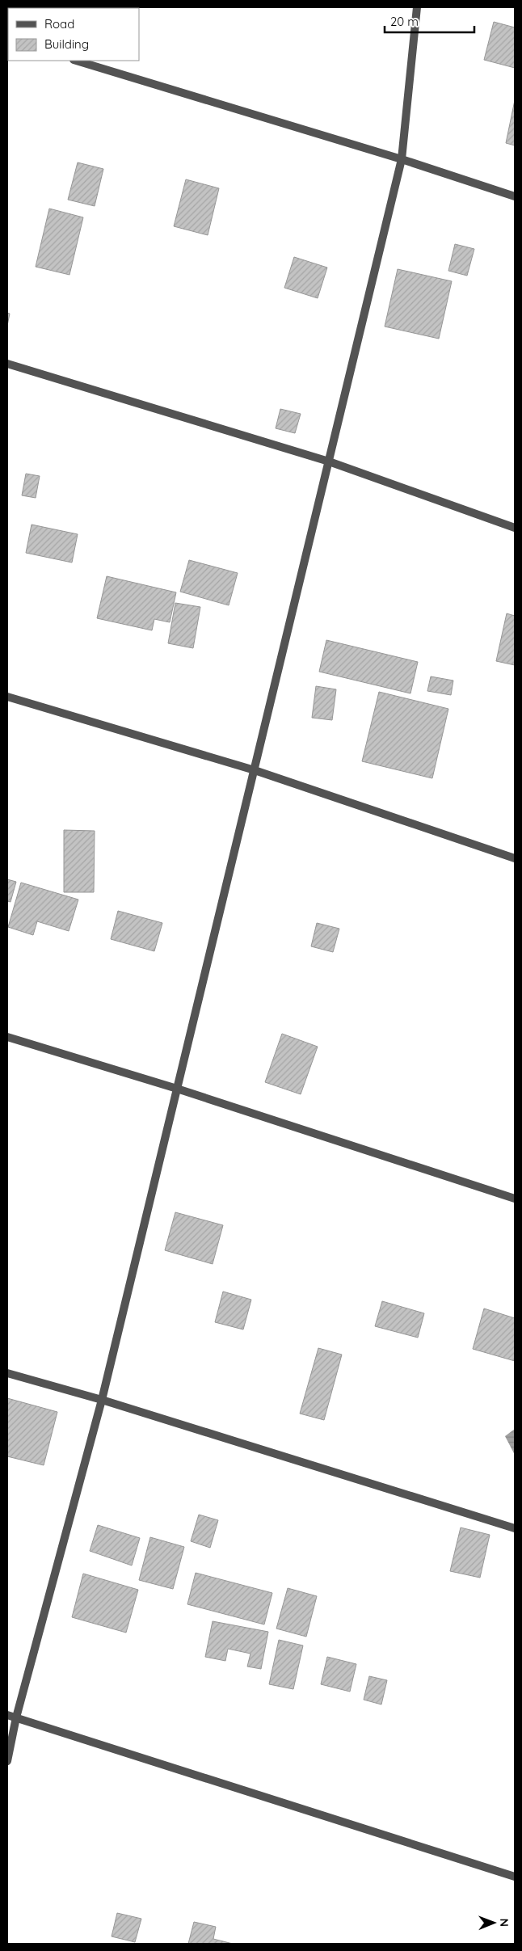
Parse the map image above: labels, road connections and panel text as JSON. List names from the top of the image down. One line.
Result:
{"legend":["Road","Building"],"scale_bar":"20 m","north":"right"}
